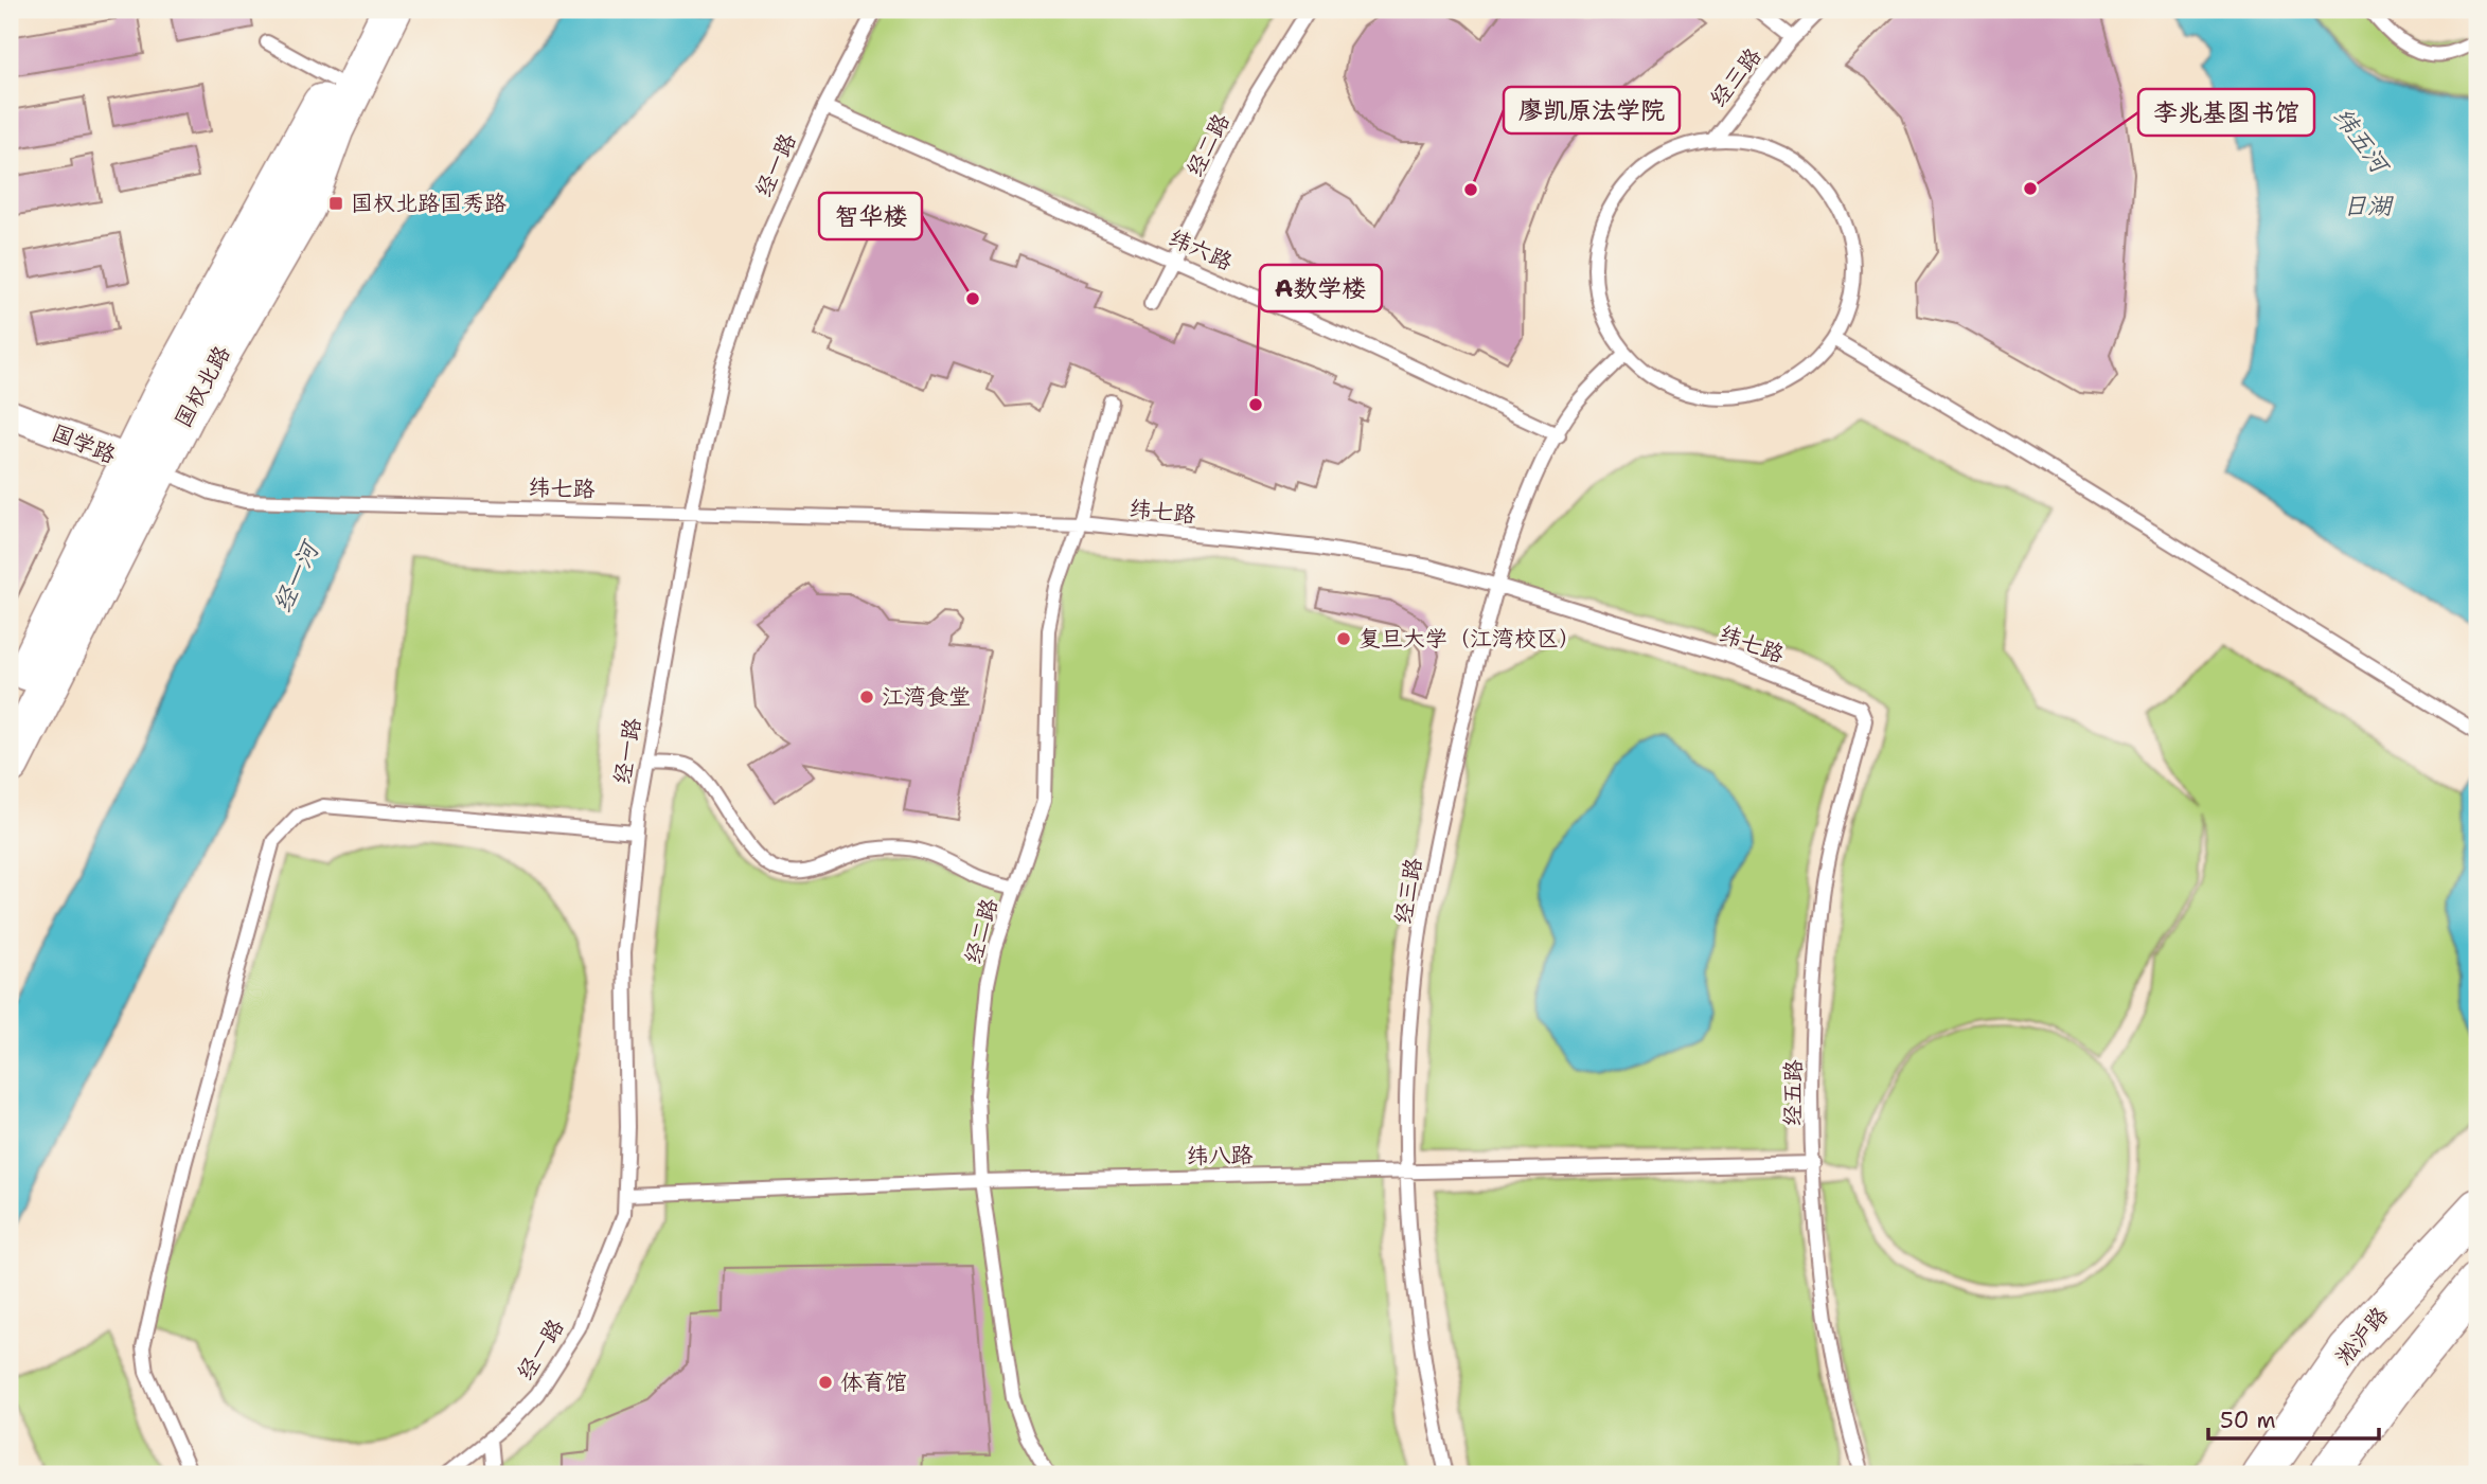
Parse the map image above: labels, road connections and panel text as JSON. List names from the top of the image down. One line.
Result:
{"streets":{"main road":["国权北路","淞沪路"],"street":["国学路"],"lane":["经三路","经二路","经一路","纬六路","纬七路","经五路","纬八路"]},"crossings":[["经三路","纬六路"],["经三路","纬七路"],["经三路","纬八路"],["经二路","纬六路"],["经二路","纬七路"],["经二路","纬八路"],["经一路","纬六路"],["经一路","纬七路"],["经一路","纬八路"],["国权北路","国学路"],["国权北路","纬七路"],["国学路","纬七路"],["纬七路","经五路"],["经五路","纬八路"]],"water":["纬五河","日湖","经一河"],"places":{"other":["李兆基图书馆","廖凯原法学院","智华楼","A数学楼","复旦大学（江湾校区）","江湾食堂","体育馆"],"transit":["国权北路国秀路"]},"scale_bar":"50 m"}
